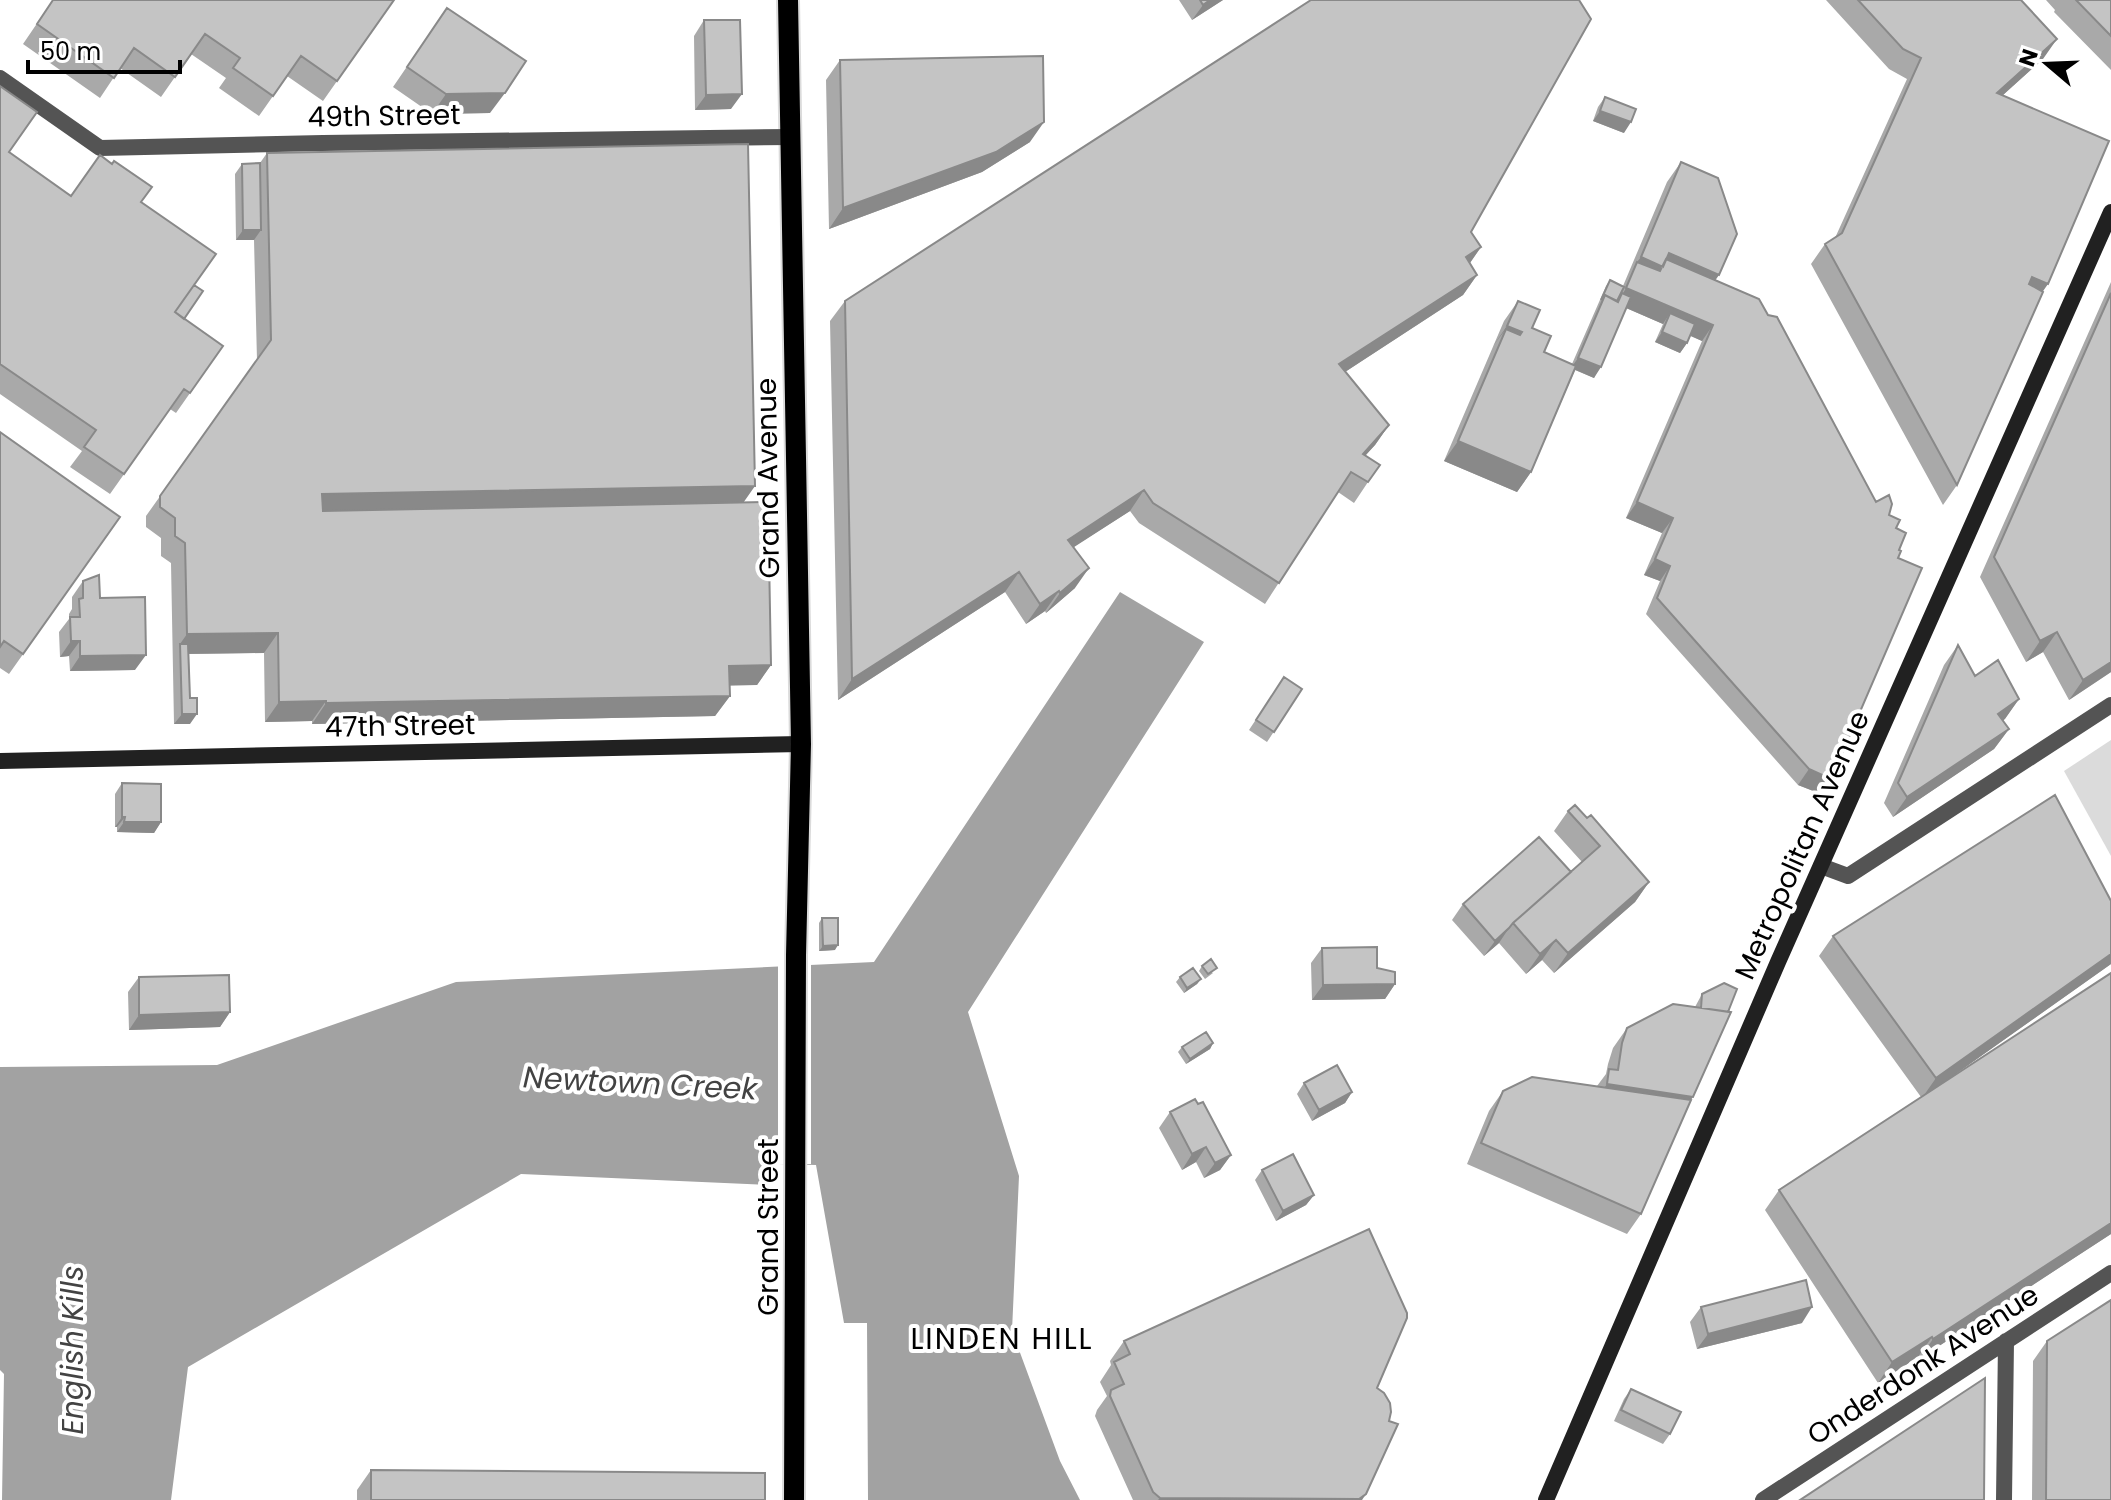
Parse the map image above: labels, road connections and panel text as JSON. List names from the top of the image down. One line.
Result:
{"streets":{"main road":["Grand Avenue","47th Street","Metropolitan Avenue","Grand Street"],"street":["49th Street","Onderdonk Avenue"]},"crossings":[["49th Street","Grand Avenue"],["Grand Avenue","47th Street"],["Grand Avenue","Grand Street"]],"districts":["LINDEN HILL"],"water":["Newtown Creek","English Kills"],"scale_bar":"50 m","north":"left"}
